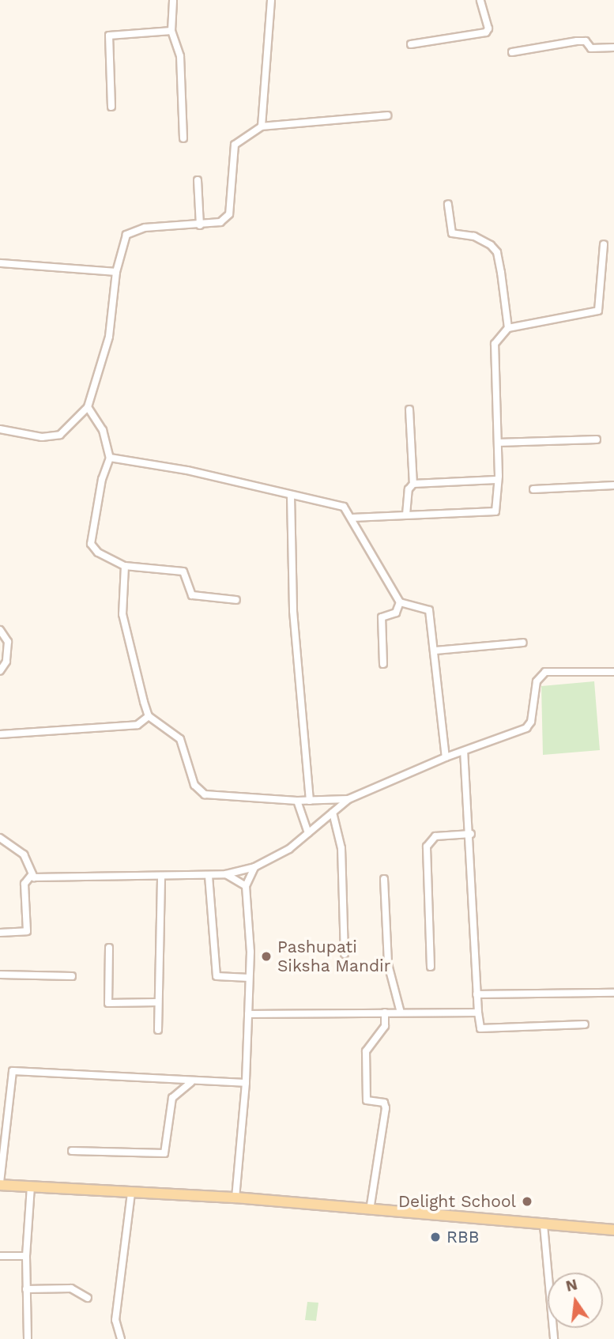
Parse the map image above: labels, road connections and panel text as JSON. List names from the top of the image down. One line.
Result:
{"places":["Pashupati Siksha Mandir","Delight School","RBB"],"north":"top"}
